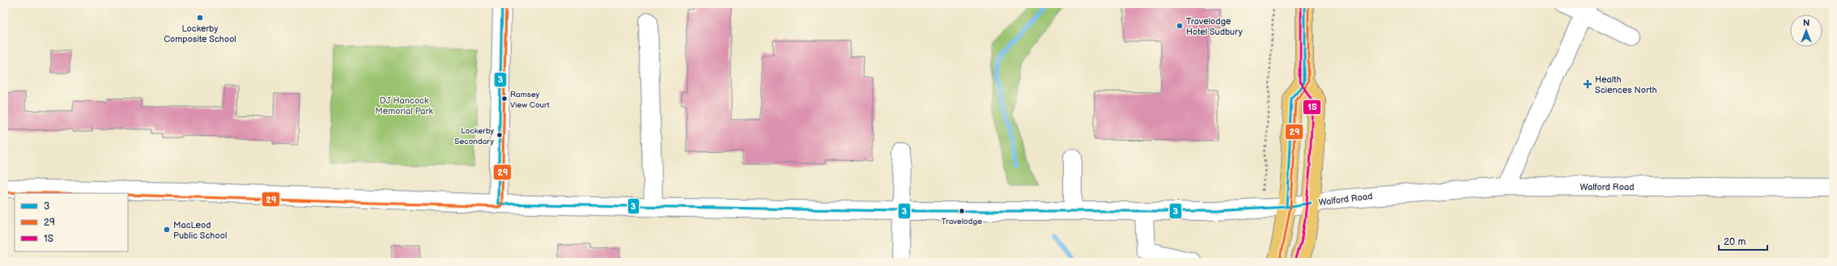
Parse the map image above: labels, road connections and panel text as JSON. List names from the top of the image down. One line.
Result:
{"streets":{"street":["Walford Road"]},"parks":["DJ Hancock Memorial Park"],"places":{"other":["Lockerby Composite School","Travelodge Hotel Sudbury","Ramsey View Court","Lockerby Secondary","Travelodge","MacLeod Public School"],"health":["Health Sciences North"]},"lines":["transit line 3","transit line 29","transit line 1S"],"legend":["3","29","1S"],"scale_bar":"20 m","north":"top"}
